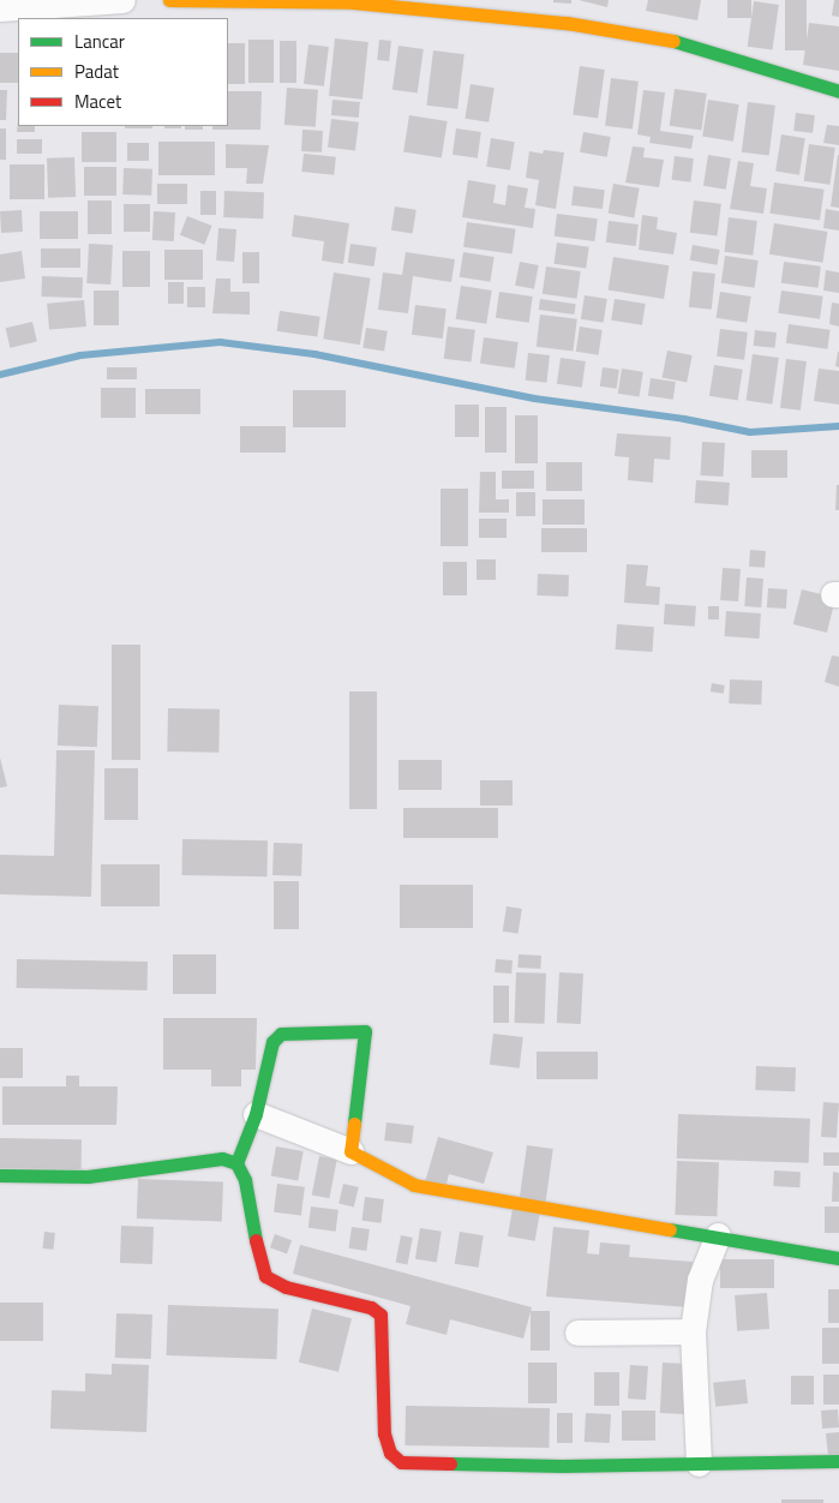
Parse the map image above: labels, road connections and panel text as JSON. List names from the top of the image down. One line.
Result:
{"legend":["Lancar","Padat","Macet"]}
